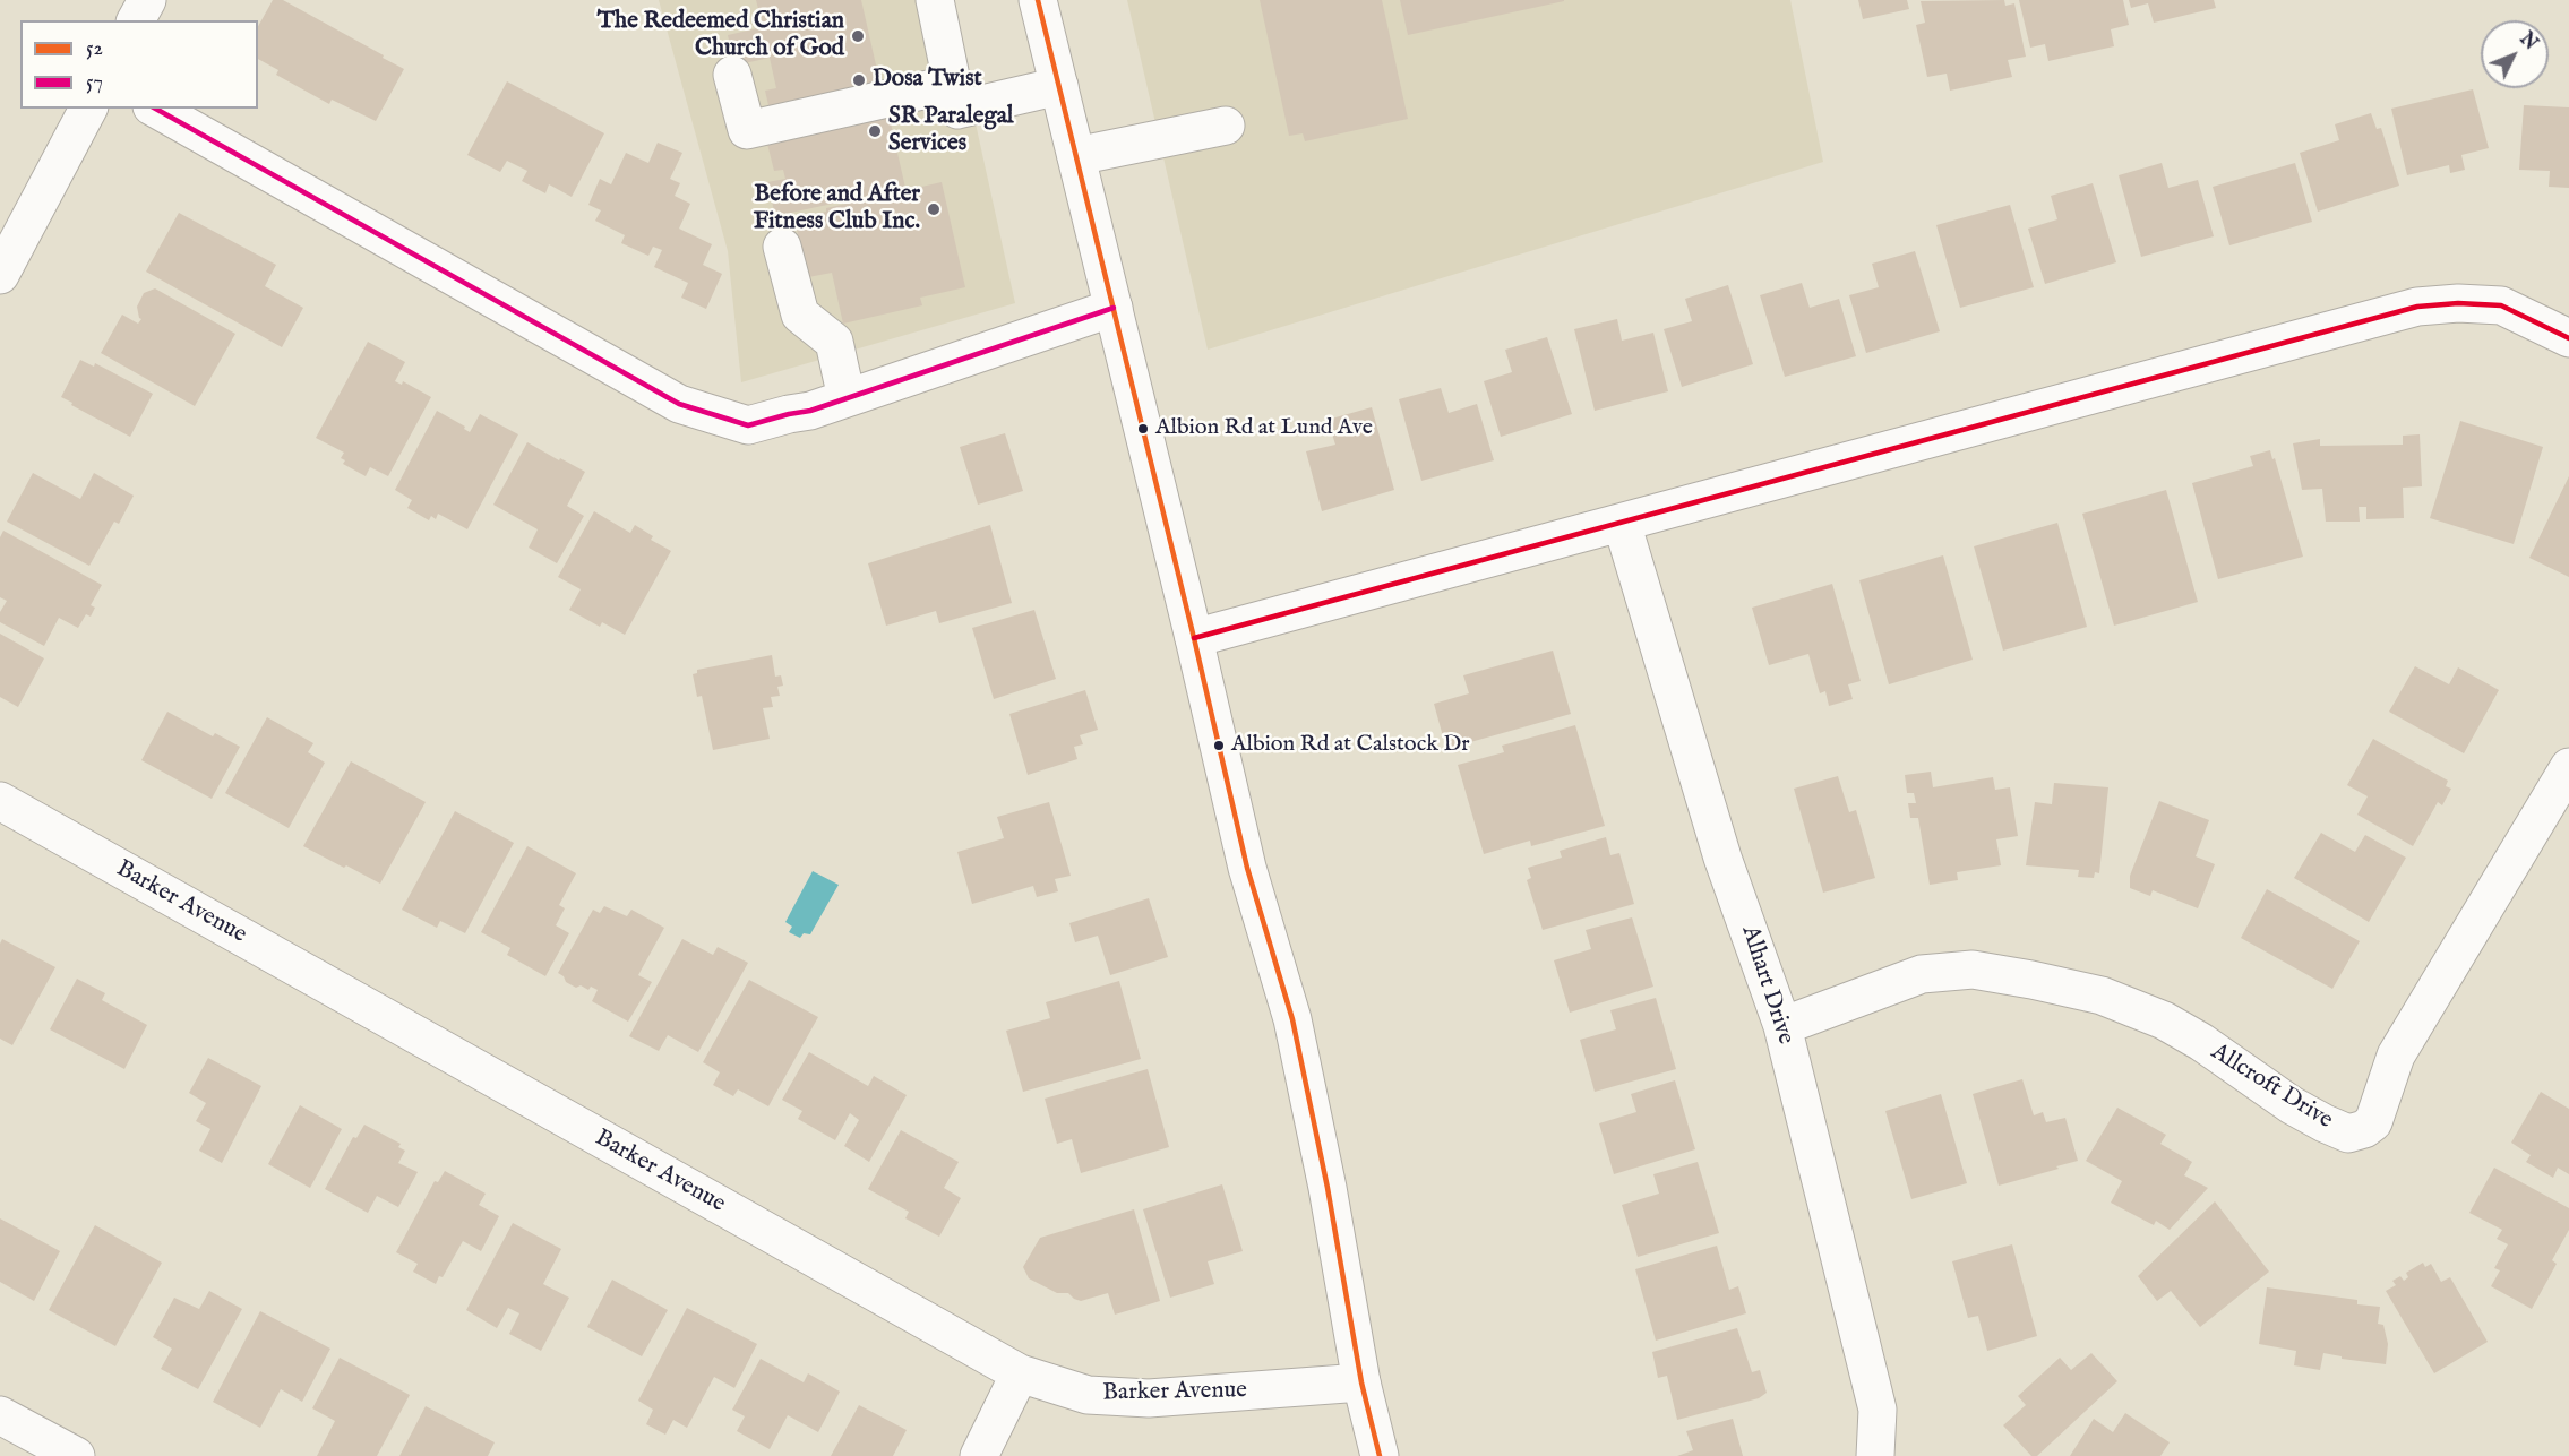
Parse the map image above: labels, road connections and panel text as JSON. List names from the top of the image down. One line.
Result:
{"streets":{"street":["Barker Avenue","Alhart Drive","Allcroft Drive"]},"crossings":[["Alhart Drive","Allcroft Drive"]],"places":["The Redeemed Christian Church of God","Dosa Twist","SR Paralegal Services","Before and After Fitness Club Inc.","Albion Rd at Lund Ave","Albion Rd at Calstock Dr"],"lines":["transit line 52","transit line 57"],"legend":["52","57"],"north":"top right"}
